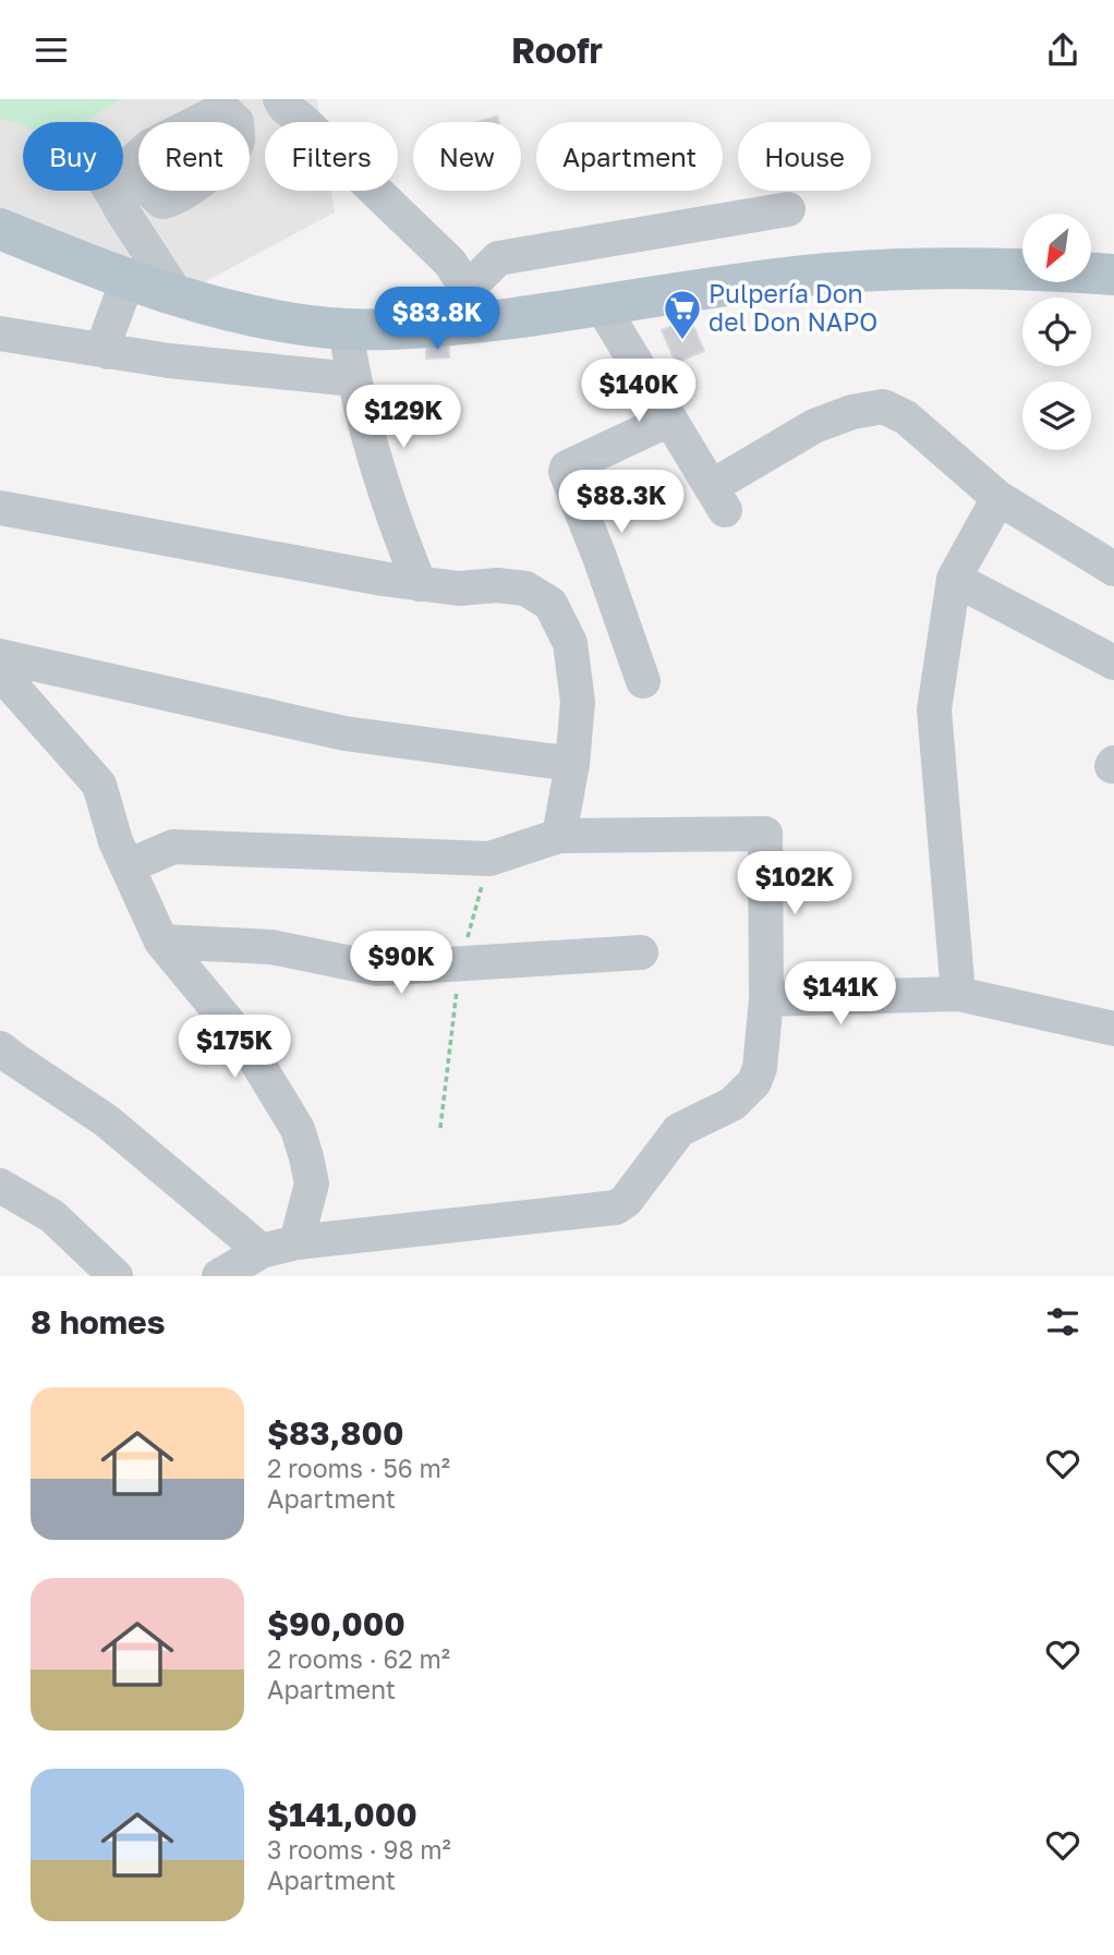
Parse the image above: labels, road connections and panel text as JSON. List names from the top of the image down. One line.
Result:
{"places":{"supermarket":["Pulpería Don del Don NAPO"]},"north":"bottom left","page":{"header":"Roofr","chip":["Buy","Rent","Filters","New","Apartment","House"],"price":["$83.8K","$140K","$129K","$88.3K","$102K","$90K","$141K","$175K"],"heading":"8 homes","list":[{"name":"$83,800","note":"2 rooms · 56 m² · Apartment"},{"name":"$90,000","note":"2 rooms · 62 m² · Apartment"},{"name":"$141,000","note":"3 rooms · 98 m² · Apartment"}]}}
